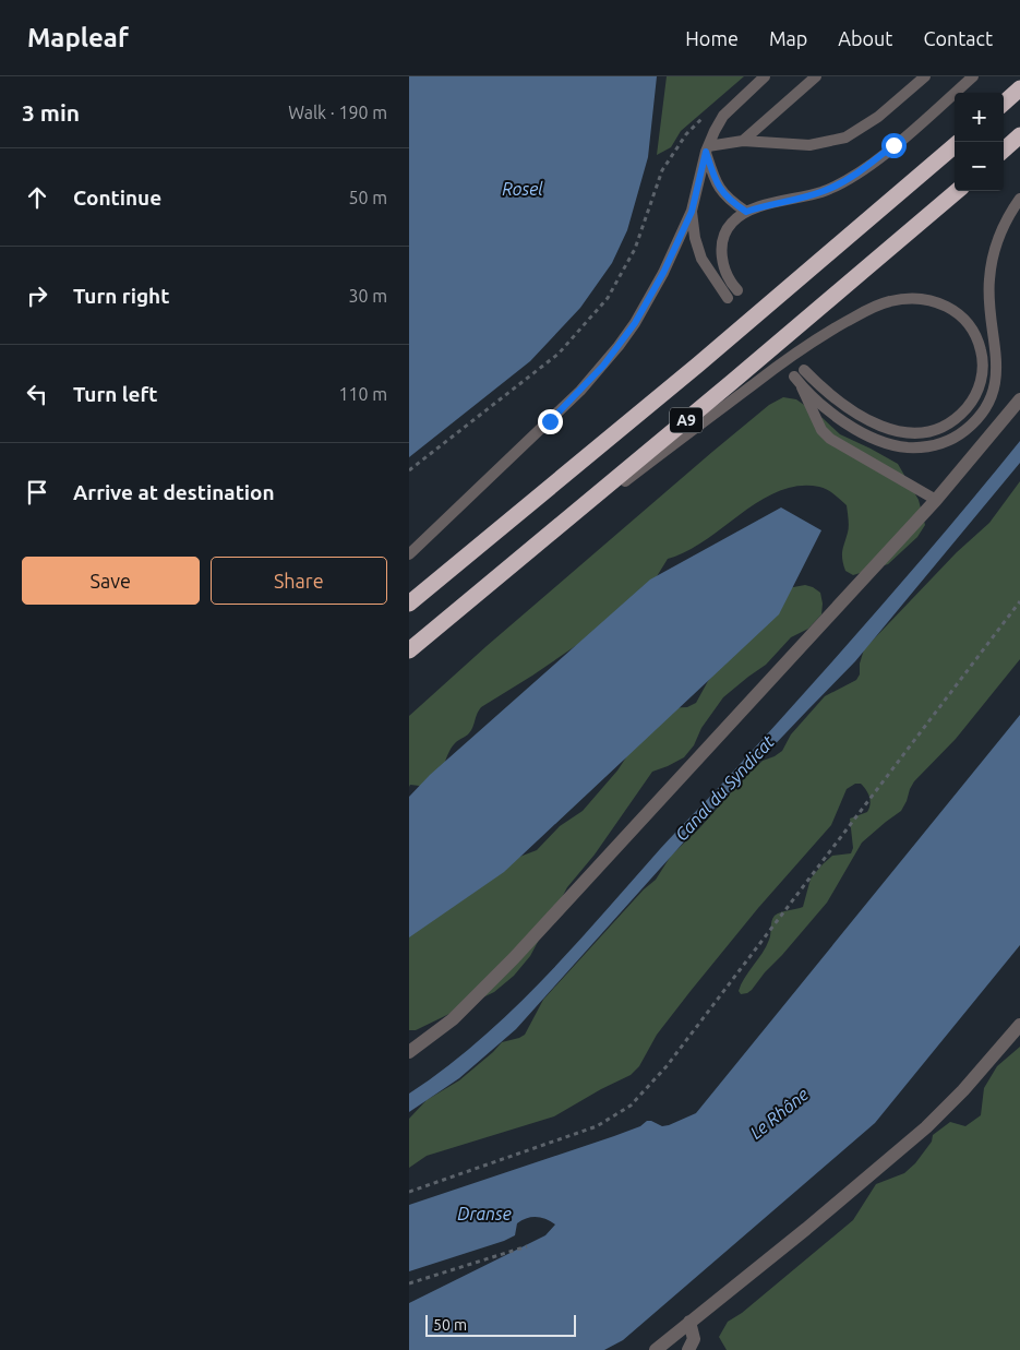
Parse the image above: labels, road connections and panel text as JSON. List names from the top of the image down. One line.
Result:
{"streets":{"highway":["A9"]},"water":["Rosel","Canal du Syndicat","Le Rhône","Dranse"],"scale_bar":"50 m","page":{"header":"Mapleaf","nav":["Home","Map","About","Contact"],"heading":["3 min","Walk · 190 m"],"map_buttons":["+","−"],"list":[["Continue","50 m"],["Turn right","30 m"],["Turn left","110 m"],"Arrive at destination"],"buttons":["Save","Share"],"scale":"50 m"}}
